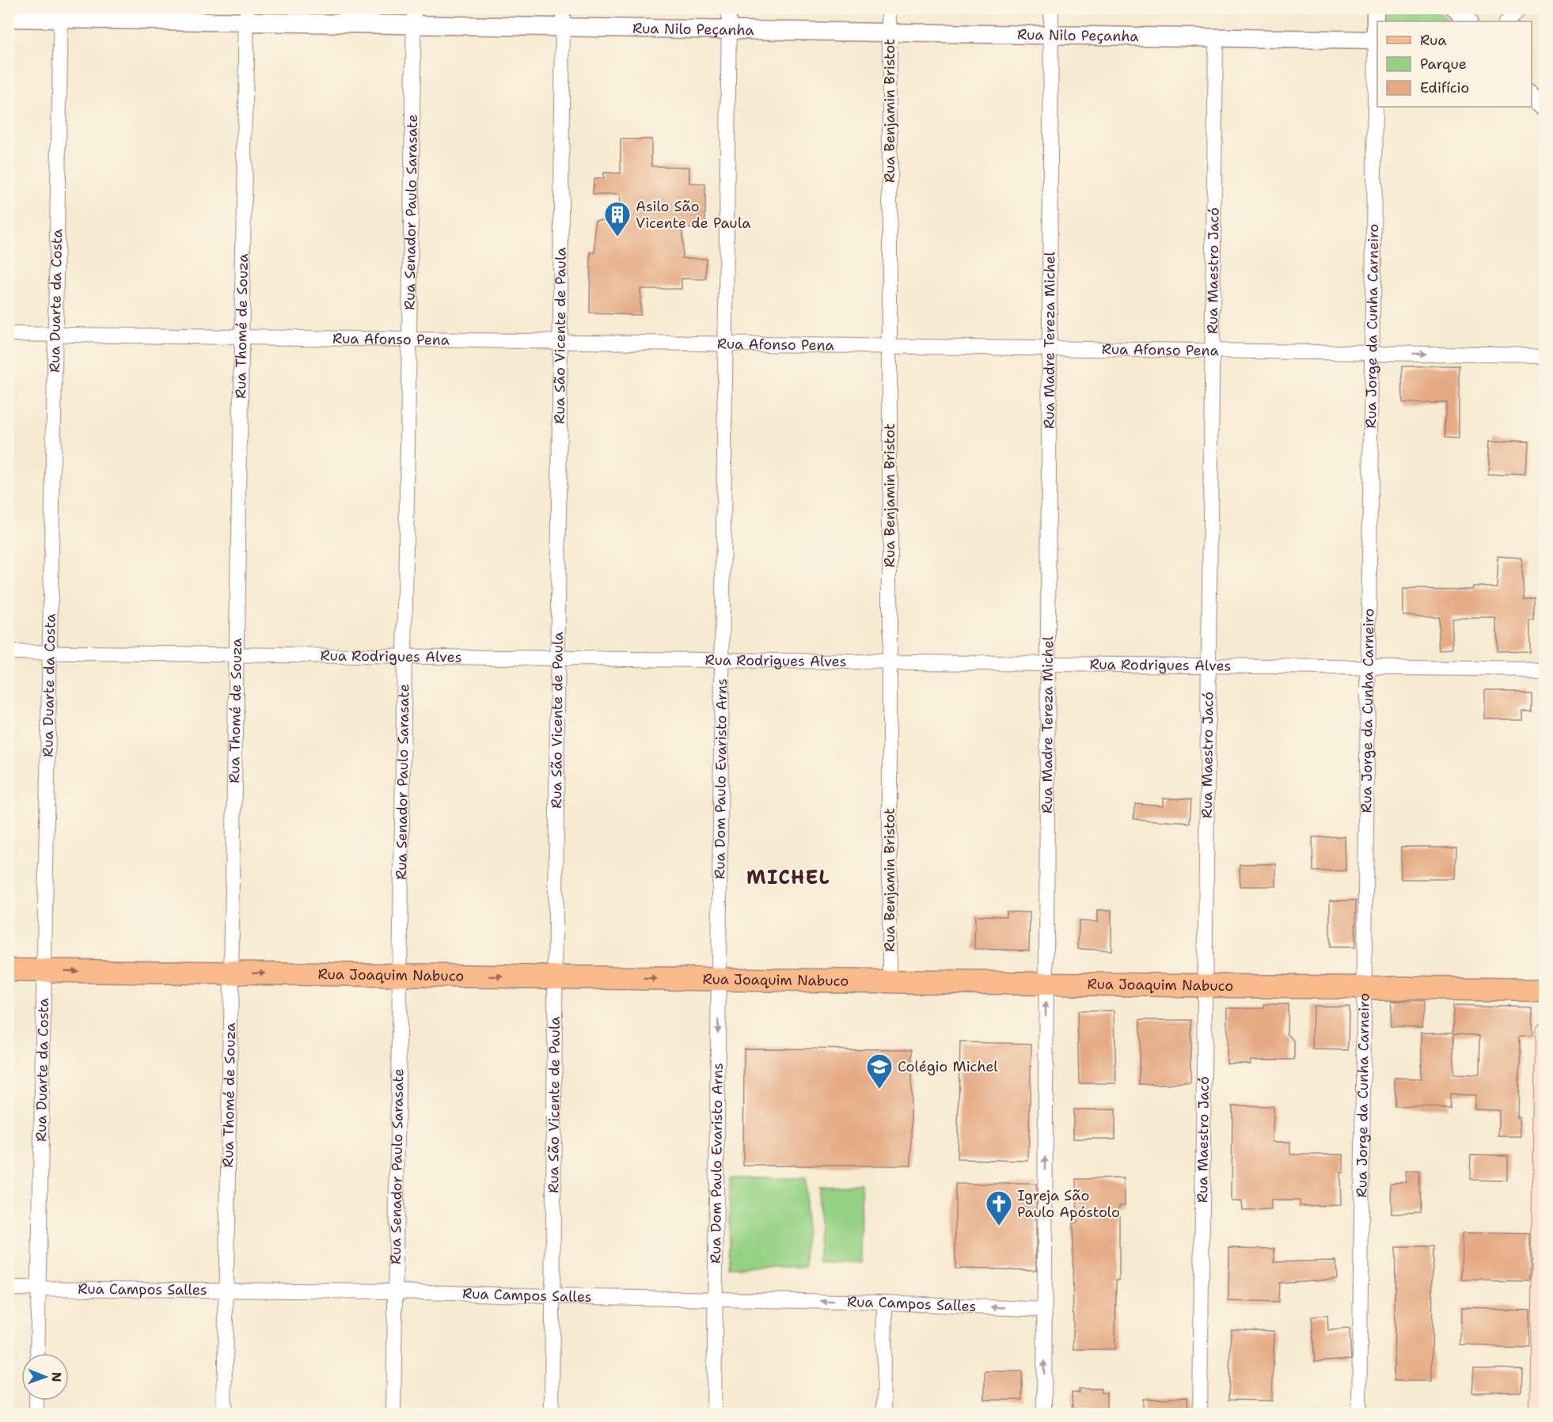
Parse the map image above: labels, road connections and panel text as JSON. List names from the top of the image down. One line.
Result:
{"streets":{"main road":["Rua Joaquim Nabuco"],"street":["Rua Nilo Peçanha","Rua Benjamin Bristot","Rua Senador Paulo Sarasate","Rua Maestro Jacó","Rua Duarte da Costa","Rua Thomé de Souza","Rua Jorge da Cunha Carneiro","Rua São Vicente de Paula","Rua Afonso Pena","Rua Madre Tereza Michel","Rua Rodrigues Alves","Rua Dom Paulo Evaristo Arns","Rua Campos Salles"]},"crossings":[["Rua Nilo Peçanha","Rua Benjamin Bristot"],["Rua Nilo Peçanha","Rua Senador Paulo Sarasate"],["Rua Nilo Peçanha","Rua Maestro Jacó"],["Rua Nilo Peçanha","Rua Duarte da Costa"],["Rua Nilo Peçanha","Rua Thomé de Souza"],["Rua Nilo Peçanha","Rua Jorge da Cunha Carneiro"],["Rua Nilo Peçanha","Rua São Vicente de Paula"],["Rua Nilo Peçanha","Rua Madre Tereza Michel"],["Rua Nilo Peçanha","Rua Dom Paulo Evaristo Arns"],["Rua Benjamin Bristot","Rua Afonso Pena"],["Rua Benjamin Bristot","Rua Rodrigues Alves"],["Rua Benjamin Bristot","Rua Joaquim Nabuco"],["Rua Senador Paulo Sarasate","Rua Afonso Pena"],["Rua Senador Paulo Sarasate","Rua Rodrigues Alves"],["Rua Senador Paulo Sarasate","Rua Joaquim Nabuco"],["Rua Senador Paulo Sarasate","Rua Campos Salles"],["Rua Maestro Jacó","Rua Afonso Pena"],["Rua Maestro Jacó","Rua Rodrigues Alves"],["Rua Maestro Jacó","Rua Joaquim Nabuco"],["Rua Duarte da Costa","Rua Afonso Pena"],["Rua Duarte da Costa","Rua Rodrigues Alves"],["Rua Duarte da Costa","Rua Joaquim Nabuco"],["Rua Duarte da Costa","Rua Campos Salles"],["Rua Thomé de Souza","Rua Afonso Pena"],["Rua Thomé de Souza","Rua Rodrigues Alves"],["Rua Thomé de Souza","Rua Joaquim Nabuco"],["Rua Thomé de Souza","Rua Campos Salles"],["Rua Jorge da Cunha Carneiro","Rua Afonso Pena"],["Rua Jorge da Cunha Carneiro","Rua Rodrigues Alves"],["Rua Jorge da Cunha Carneiro","Rua Joaquim Nabuco"],["Rua São Vicente de Paula","Rua Afonso Pena"],["Rua São Vicente de Paula","Rua Rodrigues Alves"],["Rua São Vicente de Paula","Rua Joaquim Nabuco"],["Rua São Vicente de Paula","Rua Campos Salles"],["Rua Afonso Pena","Rua Madre Tereza Michel"],["Rua Afonso Pena","Rua Dom Paulo Evaristo Arns"],["Rua Madre Tereza Michel","Rua Rodrigues Alves"],["Rua Madre Tereza Michel","Rua Joaquim Nabuco"],["Rua Madre Tereza Michel","Rua Campos Salles"],["Rua Rodrigues Alves","Rua Dom Paulo Evaristo Arns"],["Rua Dom Paulo Evaristo Arns","Rua Joaquim Nabuco"],["Rua Dom Paulo Evaristo Arns","Rua Campos Salles"]],"one_way":["Rua Joaquim Nabuco"],"districts":["MICHEL"],"places":{"building":["Asilo São Vicente de Paula"],"school or university":["Colégio Michel"],"church":["Igreja São Paulo Apóstolo"]},"legend":["Rua","Parque","Edifício"],"north":"right"}
